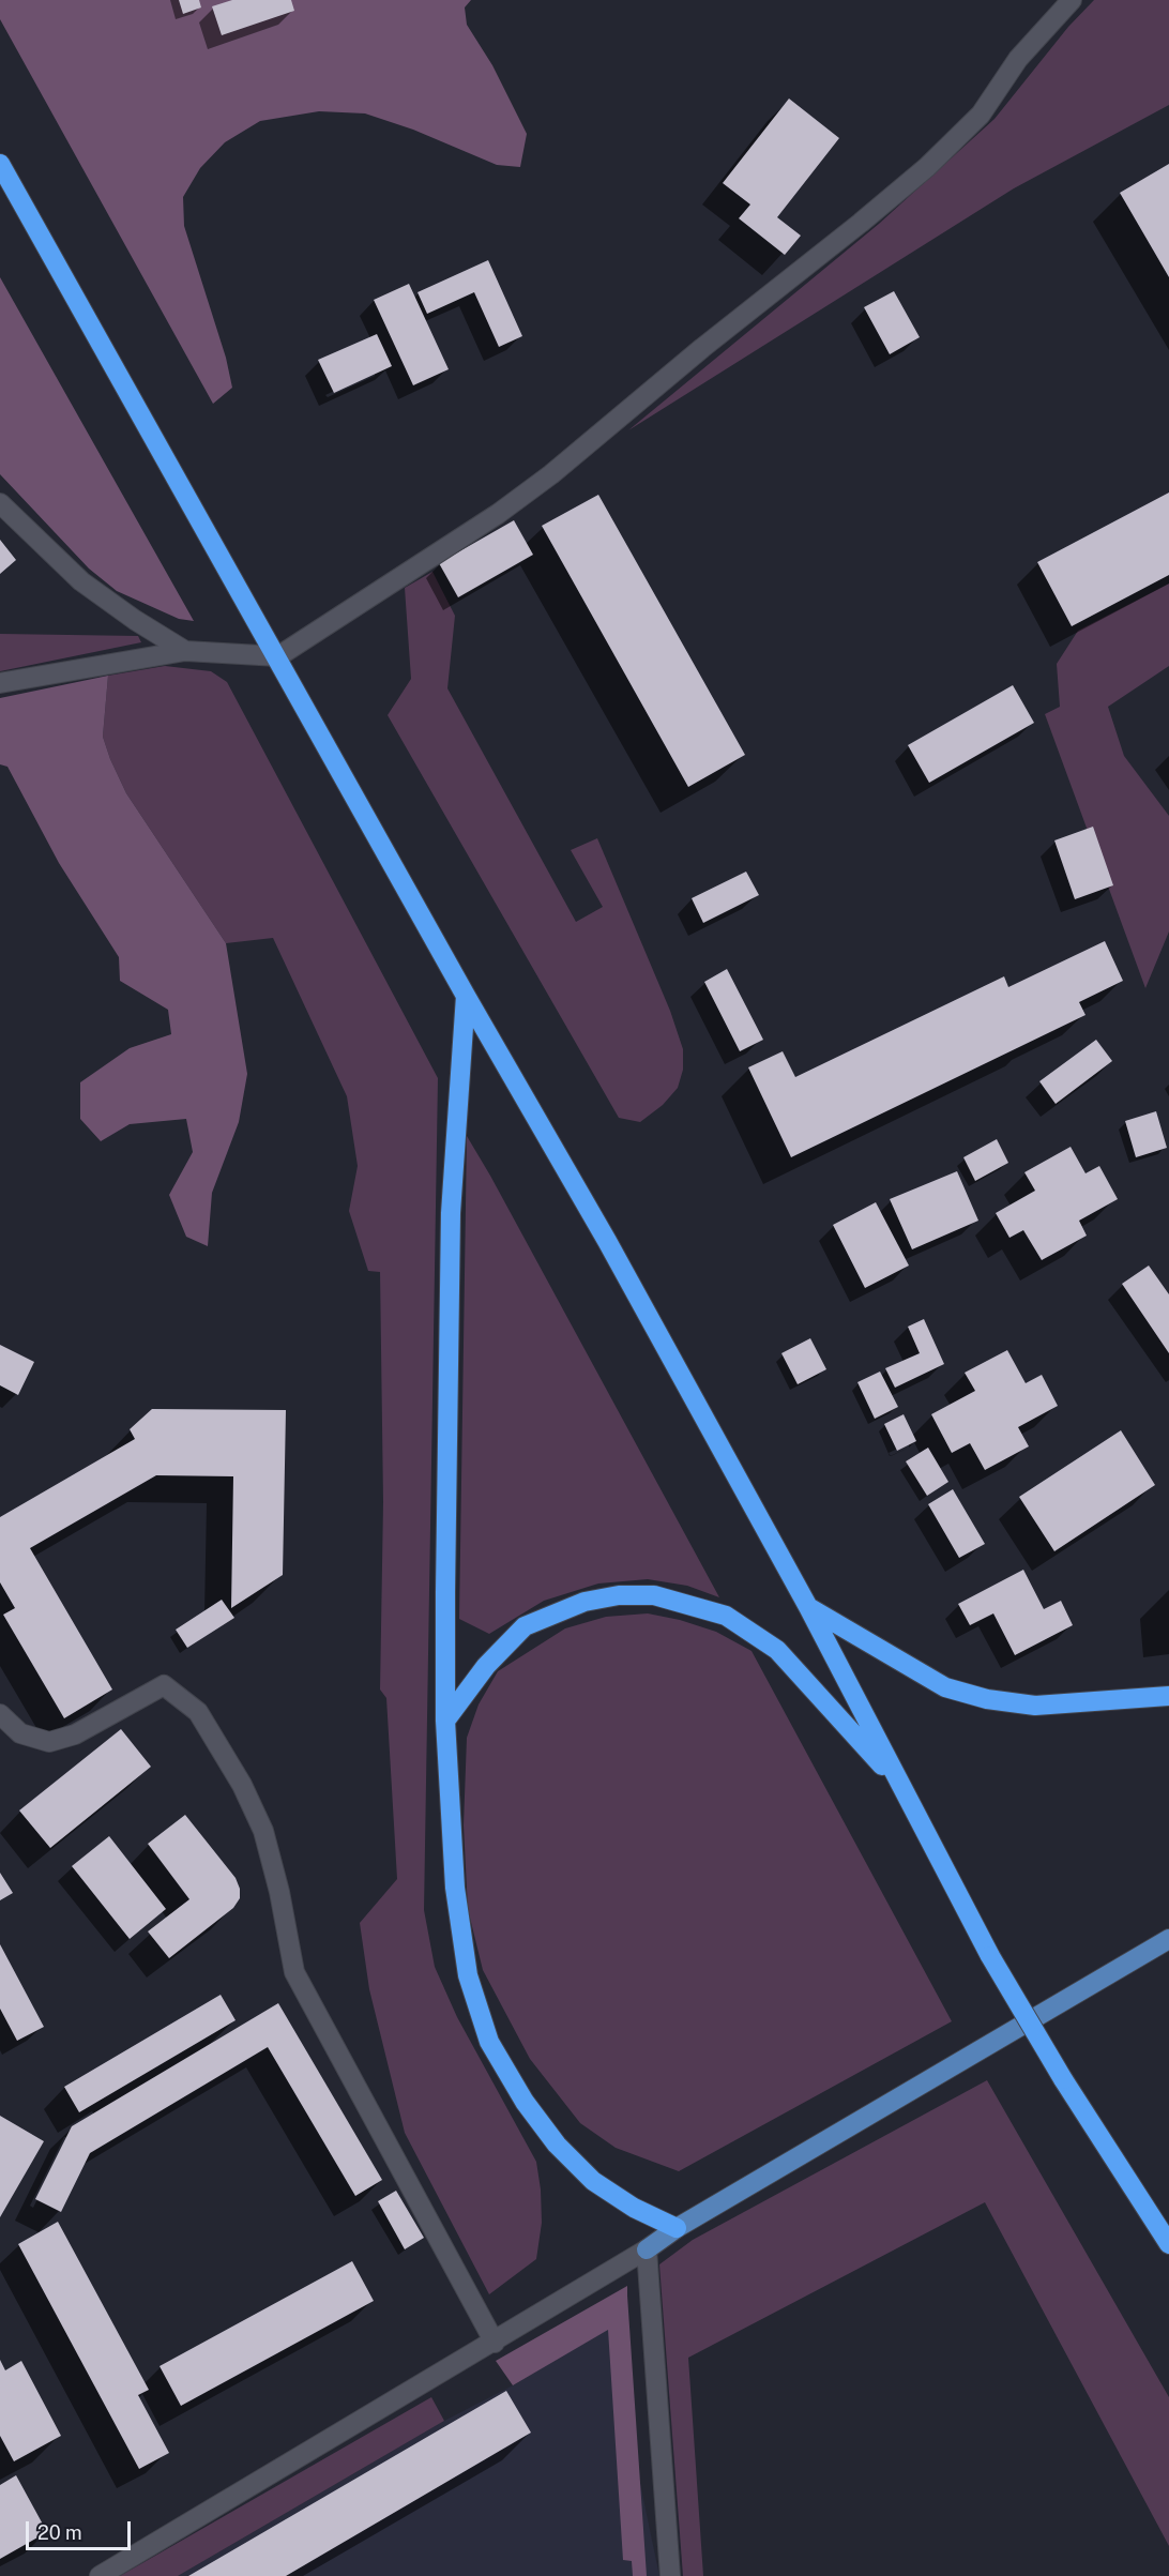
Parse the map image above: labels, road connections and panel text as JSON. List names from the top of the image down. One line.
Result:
{"scale_bar":"20 m"}
